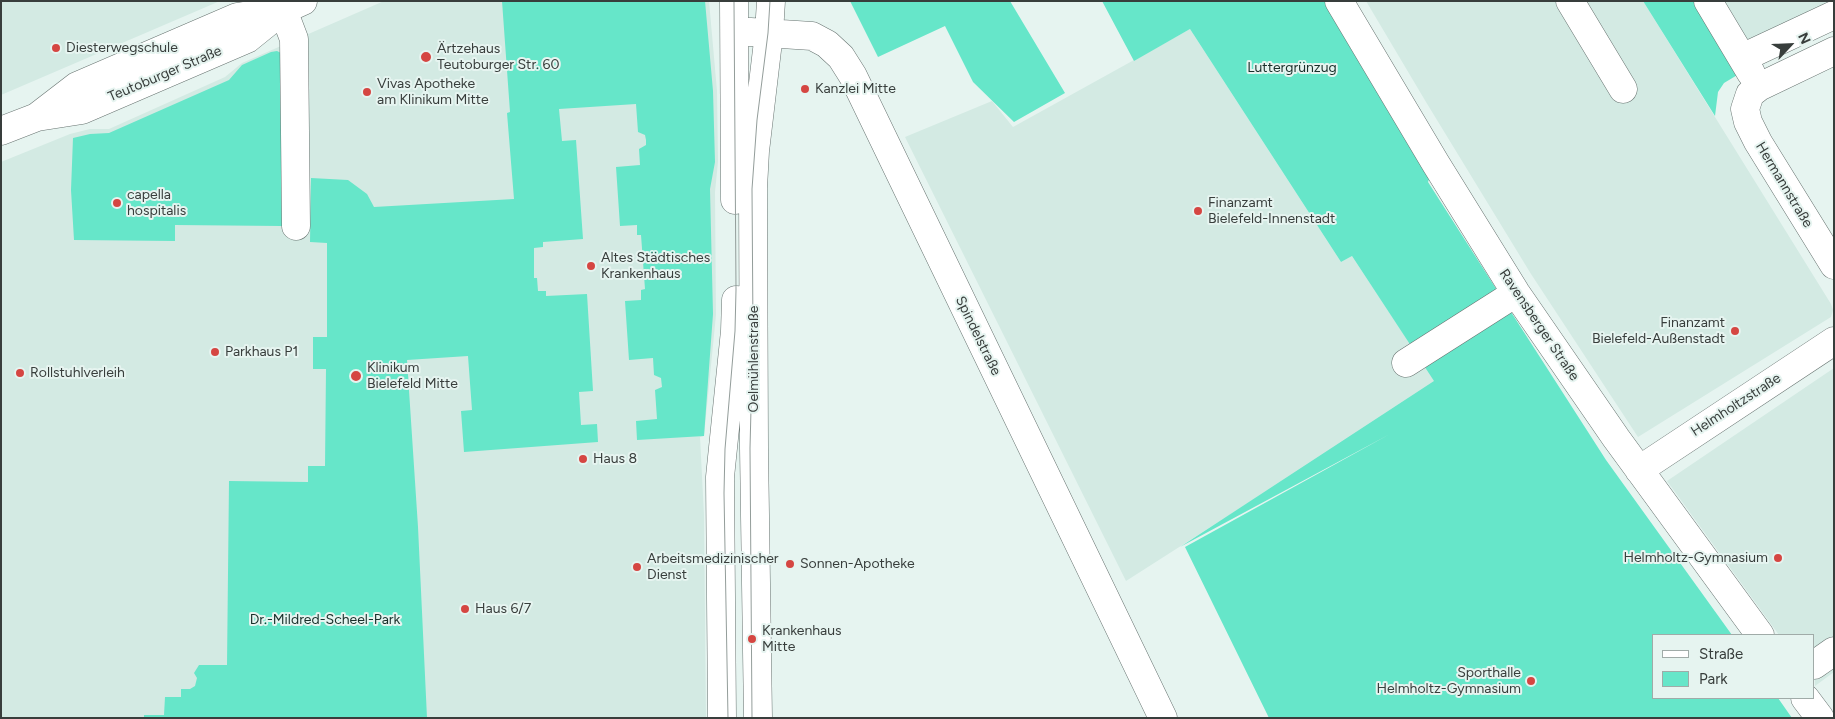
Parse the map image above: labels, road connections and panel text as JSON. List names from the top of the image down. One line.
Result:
{"streets":{"street":["Teutoburger Straße","Hermannstraße","Ravensberger Straße","Spindelstraße","Oelmühlenstraße","Helmholtzstraße"]},"crossings":[["Ravensberger Straße","Helmholtzstraße"],["Spindelstraße","Oelmühlenstraße"]],"parks":["Luttergrünzug","Dr.-Mildred-Scheel-Park"],"places":["Diesterwegschule","Ärtzehaus Teutoburger Str. 60","Kanzlei Mitte","Vivas Apotheke am Klinikum Mitte","capella hospitalis","Finanzamt Bielefeld-Innenstadt","Altes Städtisches Krankenhaus","Finanzamt Bielefeld-Außenstadt","Parkhaus P1","Rollstuhlverleih","Klinikum Bielefeld Mitte","Haus 8","Helmholtz-Gymnasium","Sonnen-Apotheke","Arbeitsmedizinischer Dienst","Haus 6/7","Krankenhaus Mitte","Sporthalle Helmholtz-Gymnasium"],"legend":["Straße","Park"],"north":"top right"}
